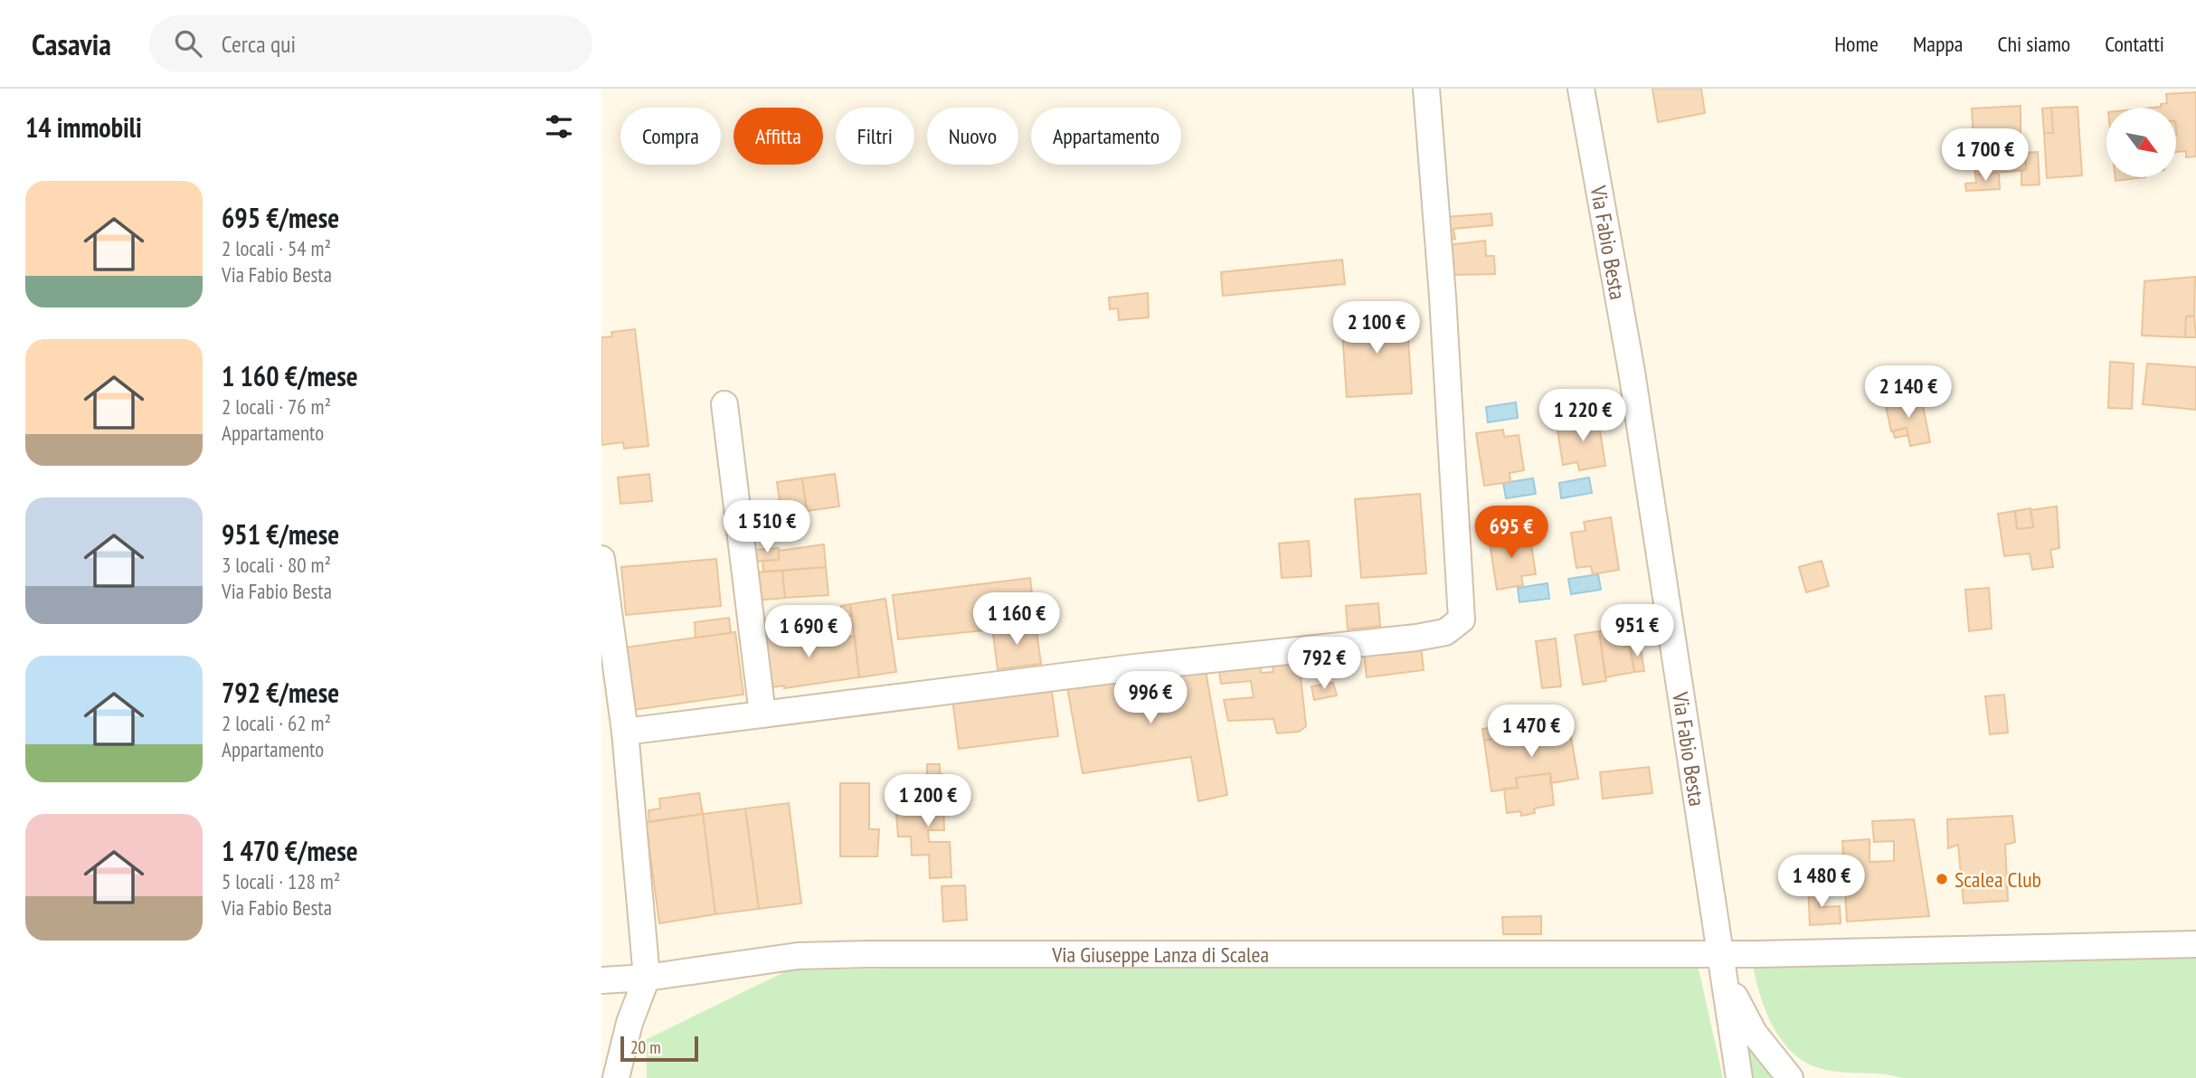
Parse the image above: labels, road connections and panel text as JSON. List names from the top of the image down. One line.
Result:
{"streets":{"street":["Via Fabio Besta","Via Giuseppe Lanza di Scalea"]},"crossings":[["Via Fabio Besta","Via Giuseppe Lanza di Scalea"]],"places":["Scalea Club"],"scale_bar":"20 m","north":"bottom right","page":{"header":"Casavia","search":"Cerca qui","nav":["Home","Mappa","Chi siamo","Contatti"],"heading":"14 immobili","chip":["Compra","Affitta","Filtri","Nuovo","Appartamento"],"price":["1 700 €","2 100 €","2 140 €","1 220 €","1 510 €","695 €","1 160 €","951 €","1 690 €","792 €","996 €","1 470 €","1 200 €","1 480 €"],"list":[{"name":"695 €/mese","note":"2 locali · 54 m² · Via Fabio Besta"},{"name":"1 160 €/mese","note":"2 locali · 76 m² · Appartamento"},{"name":"951 €/mese","note":"3 locali · 80 m² · Via Fabio Besta"},{"name":"792 €/mese","note":"2 locali · 62 m² · Appartamento"},{"name":"1 470 €/mese","note":"5 locali · 128 m² · Via Fabio Besta"}],"scale":"20 m"}}
